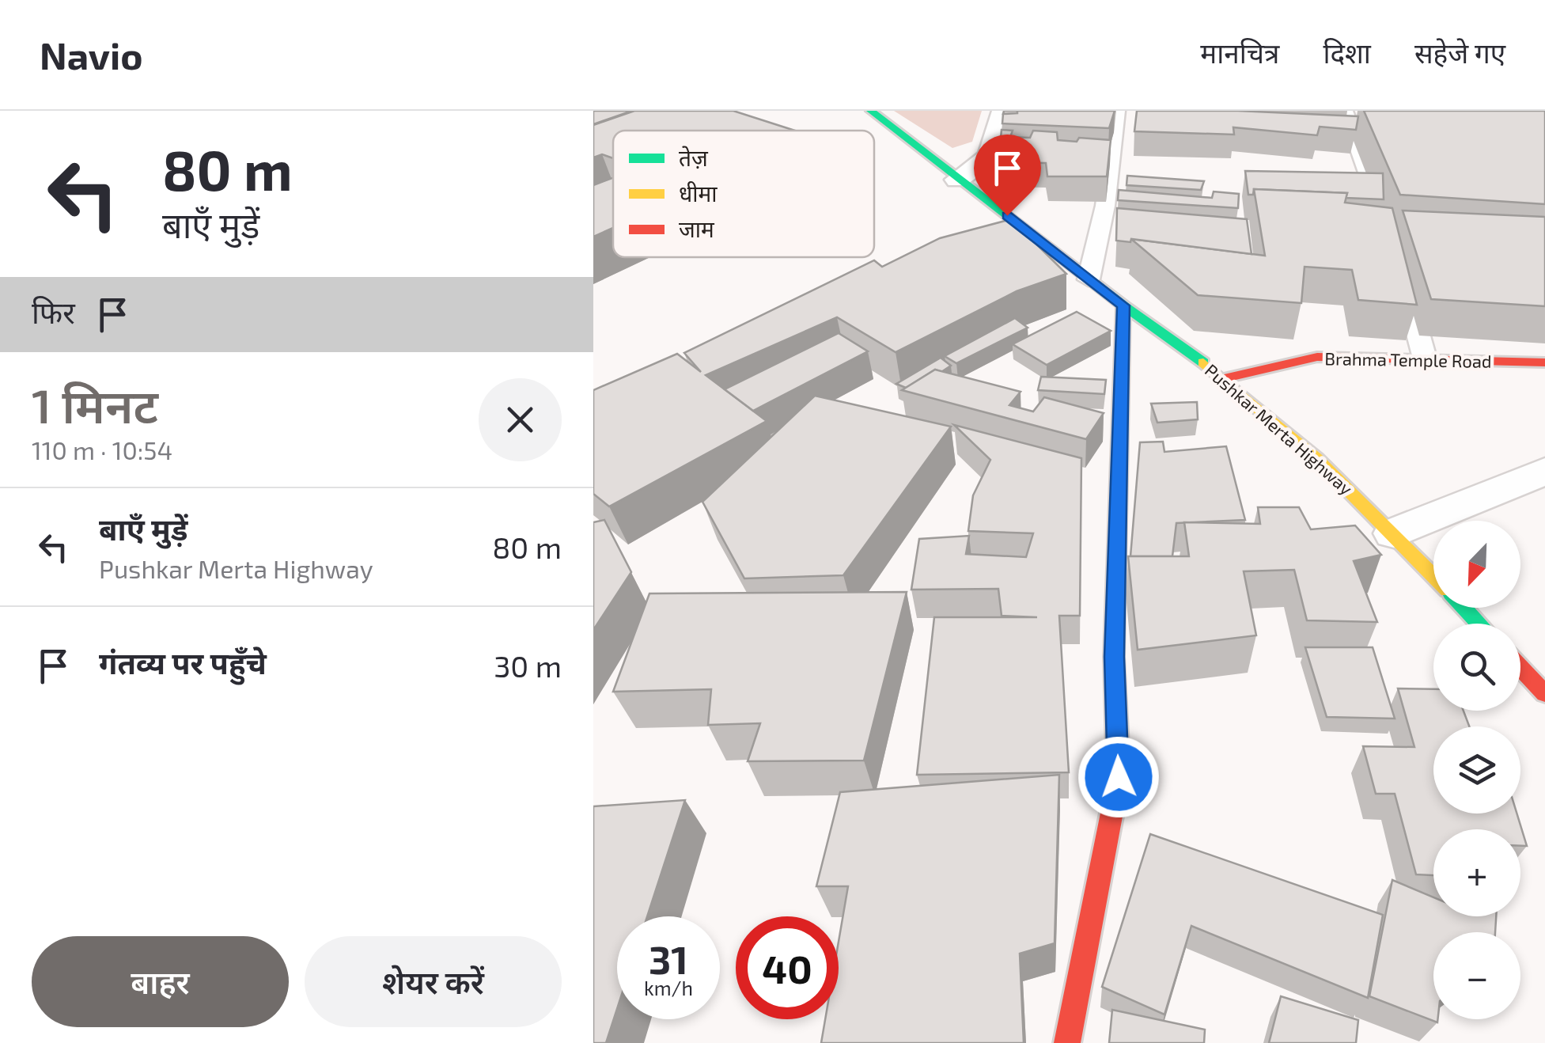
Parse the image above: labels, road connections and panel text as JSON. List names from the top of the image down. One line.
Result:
{"streets":{"main road":["Brahma Temple Road","Pushkar Merta Highway"]},"crossings":[["Brahma Temple Road","Pushkar Merta Highway"]],"legend":["तेज़","धीमा","जाम"],"north":"bottom left","page":{"header":"Navio","nav":["मानचित्र","दिशा","सहेजे गए"],"turn":["80 m","बाएँ मुड़ें"],"then":"फिर","heading":["1 मिनट","110 m · 10:54"],"list":[{"name":"बाएँ मुड़ें","note":"Pushkar Merta Highway","value":"80 m"},{"name":"गंतव्य पर पहुँचे","value":"30 m"}],"map_buttons":["+","−"],"speed":"31 km/h","limit":"40","buttons":["बाहर","शेयर करें"]}}
